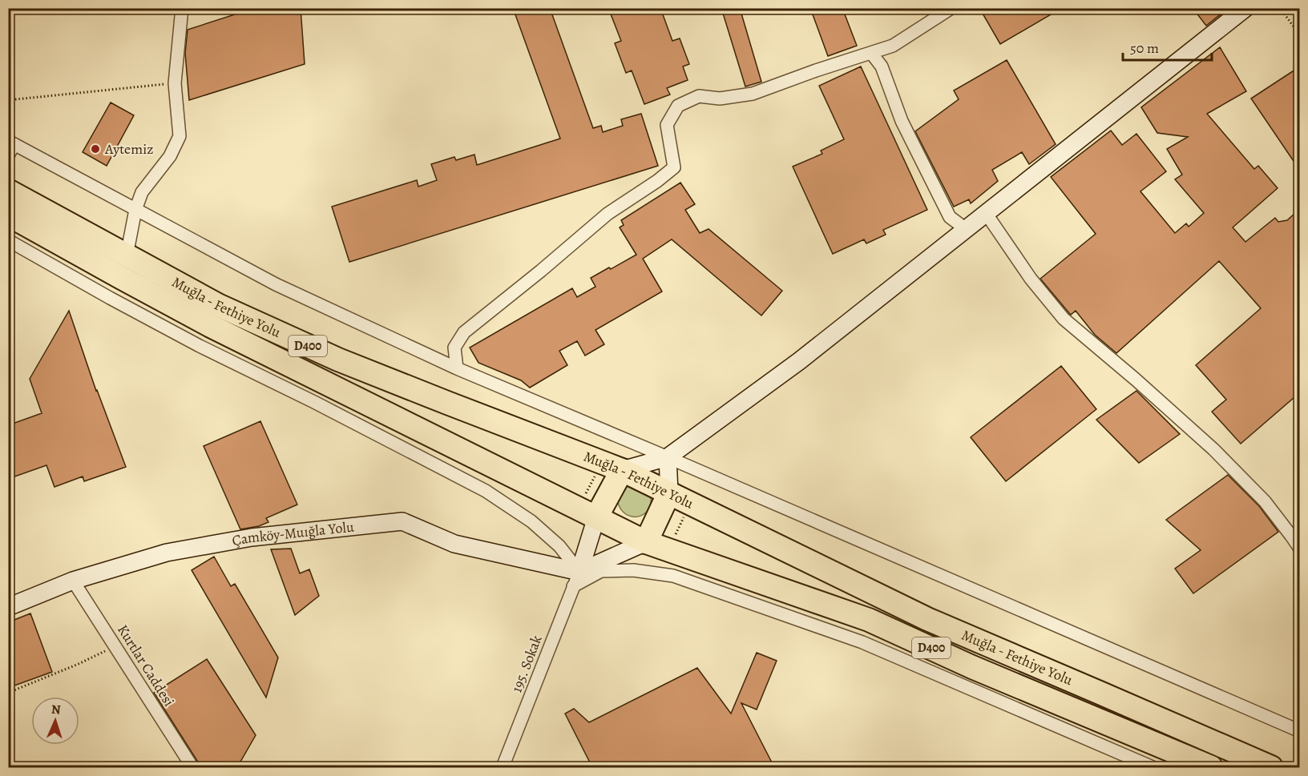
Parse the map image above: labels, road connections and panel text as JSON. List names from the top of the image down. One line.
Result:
{"streets":{"highway":["Muğla - Fethiye Yolu","D400"],"street":["Çamköy-Muığla Yolu","195. Sokak","Kurtlar Caddesi"]},"crossings":[["Çamköy-Muığla Yolu","195. Sokak"],["Çamköy-Muığla Yolu","Kurtlar Caddesi"]],"places":["Aytemiz"],"scale_bar":"50 m","north":"top"}
